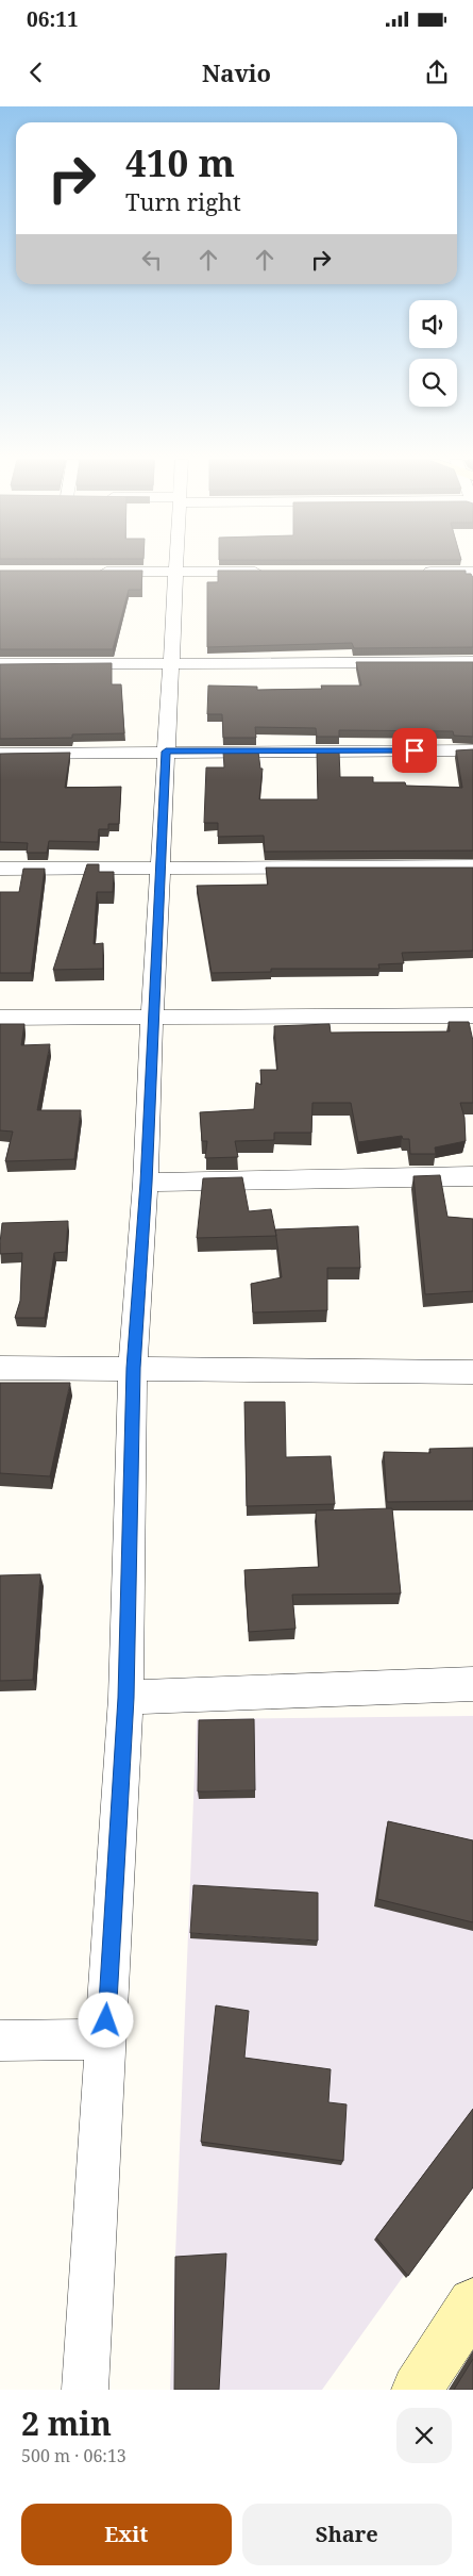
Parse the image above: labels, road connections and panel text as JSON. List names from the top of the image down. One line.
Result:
{"page":{"status":"06:11","header":"Navio","turn":["410 m","Turn right"],"heading":["2 min","500 m · 06:13"],"buttons":["Exit","Share"]}}
